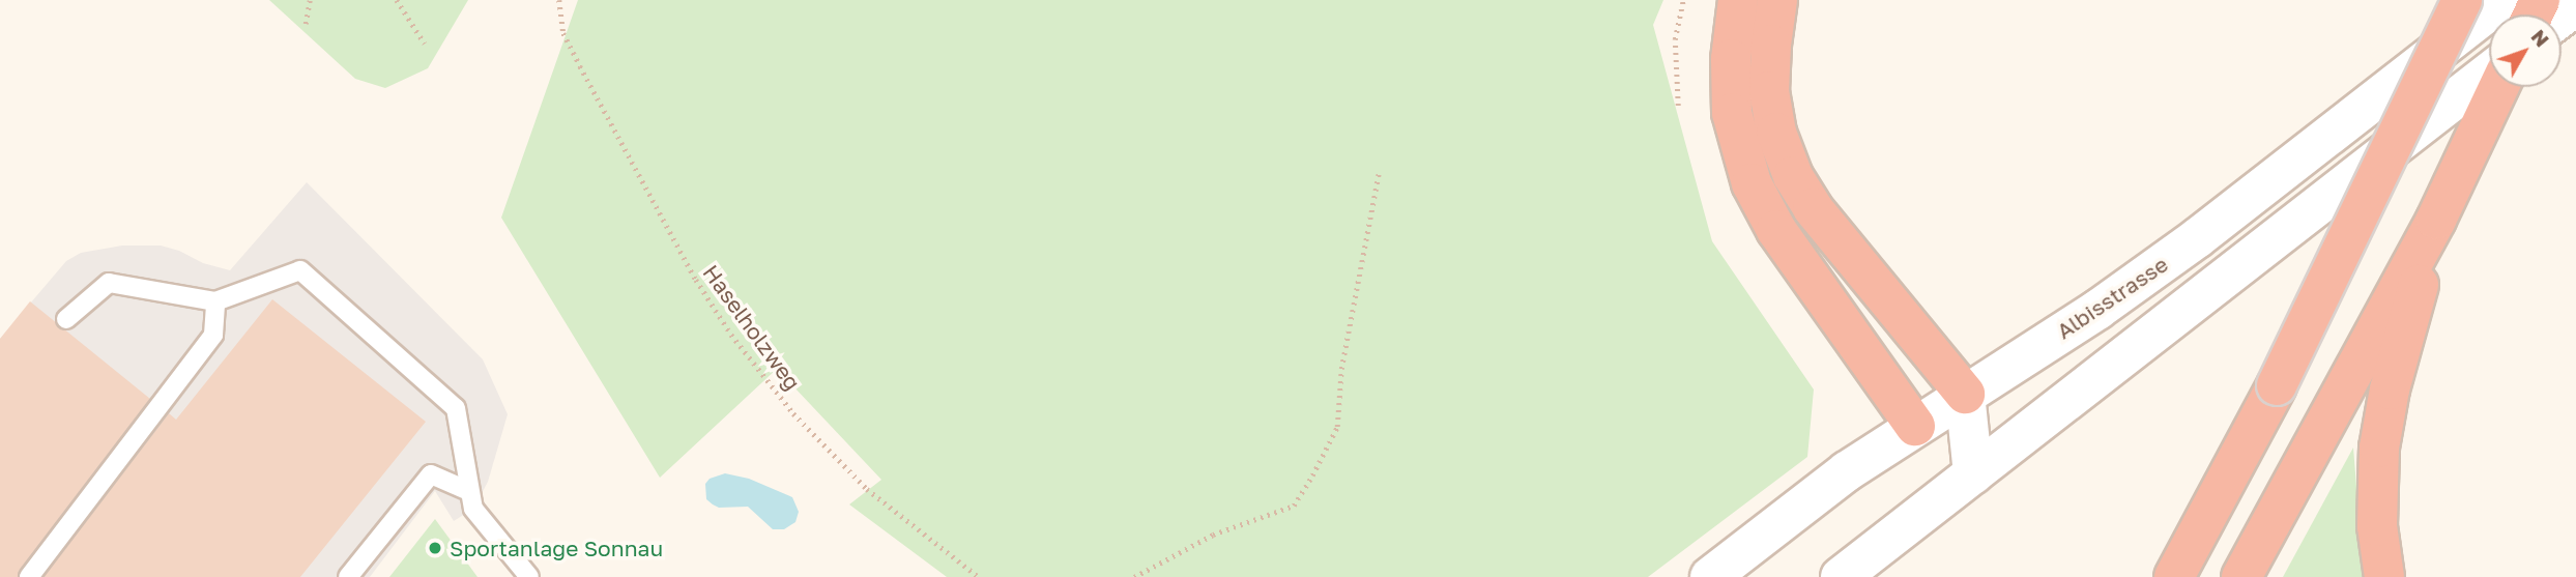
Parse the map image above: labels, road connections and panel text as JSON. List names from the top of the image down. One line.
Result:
{"streets":{"main road":["Albisstrasse"],"path":["Haselholzweg"]},"places":["Sportanlage Sonnau"],"north":"top right"}
